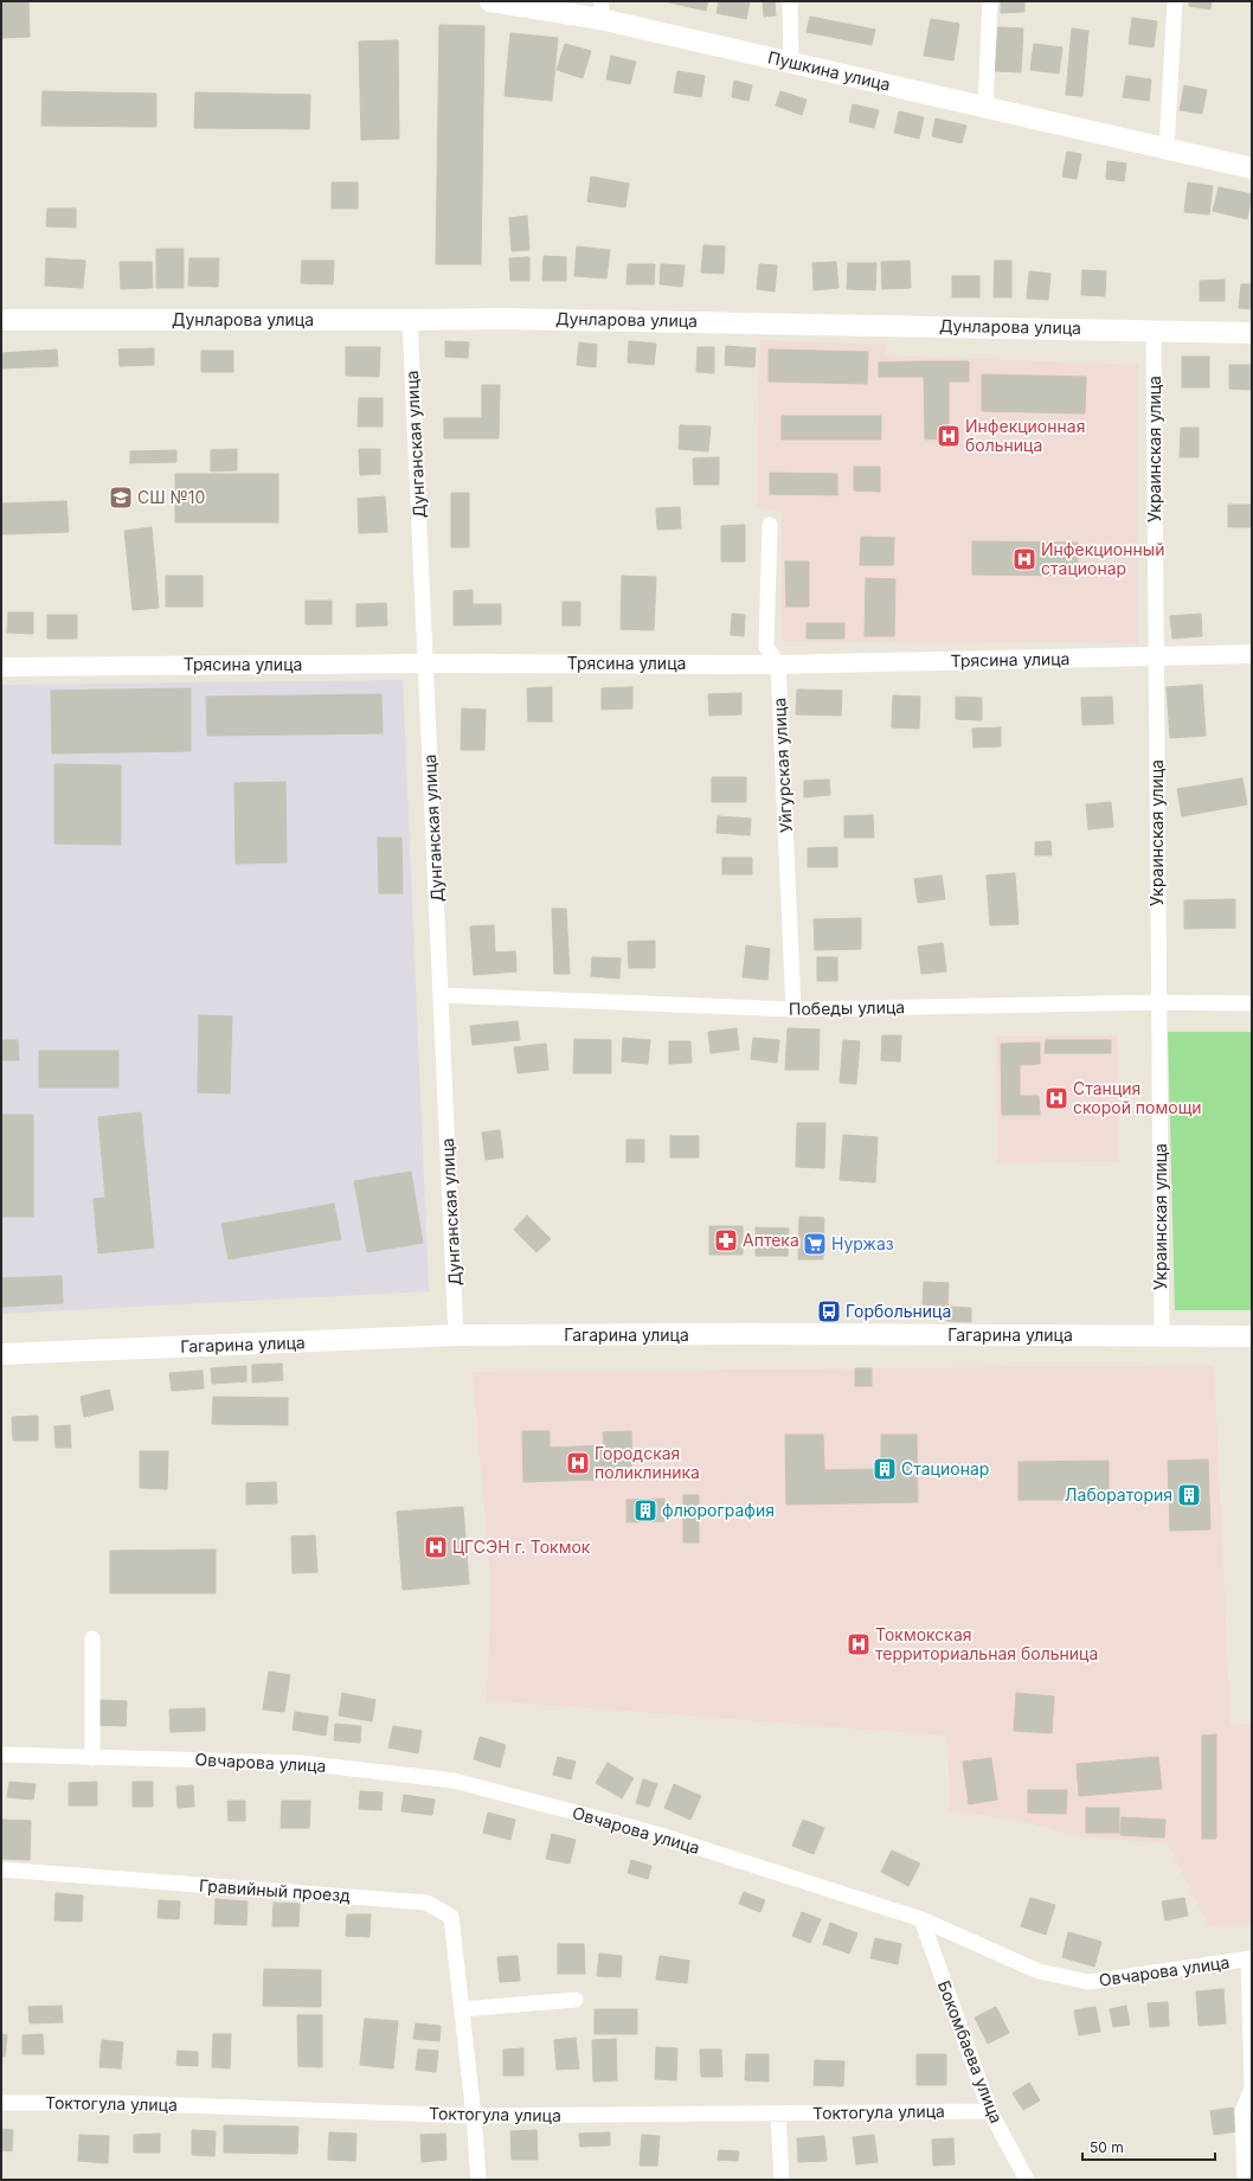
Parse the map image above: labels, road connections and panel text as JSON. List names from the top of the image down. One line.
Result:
{"streets":{"main road":["Пушкина улица","Дунларова улица","Гагарина улица"],"street":["Дунганская улица","Украинская улица","Трясина улица","Уйгурская улица","Победы улица","Овчарова улица","Гравийный проезд","Бокомбаева улица","Токтогула улица"]},"crossings":[["Дунларова улица","Дунганская улица"],["Дунларова улица","Украинская улица"],["Дунганская улица","Трясина улица"],["Дунганская улица","Победы улица"],["Дунганская улица","Гагарина улица"],["Украинская улица","Трясина улица"],["Украинская улица","Победы улица"],["Украинская улица","Гагарина улица"],["Трясина улица","Уйгурская улица"],["Уйгурская улица","Победы улица"],["Овчарова улица","Бокомбаева улица"],["Гравийный проезд","Токтогула улица"],["Бокомбаева улица","Токтогула улица"]],"places":{"hospital":["Инфекционная больница","Инфекционный стационар","Станция скорой помощи","Городская поликлиника","ЦГСЭН г. Токмок","Токмокская территориальная больница"],"school or university":["СШ №10"],"pharmacy":["Аптека"],"supermarket":["Нуржаз"],"bus stop":["Горбольница"],"building":["Cтационар","Лаборатория","флюрография"]},"scale_bar":"50 m"}
